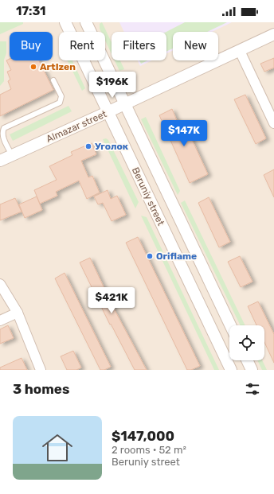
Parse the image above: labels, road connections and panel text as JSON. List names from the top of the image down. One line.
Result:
{"streets":{"street":["Almazar street","Beruniy street"]},"crossings":[["Almazar street","Beruniy street"]],"places":["ArtIzen","Уголок","Oriflame"],"page":{"status":"17:31","chip":["Buy","Rent","Filters","New"],"price":["$196K","$147K","$421K"],"heading":"3 homes","list":[{"name":"$147,000","note":"2 rooms · 52 m² · Beruniy street"}]}}
